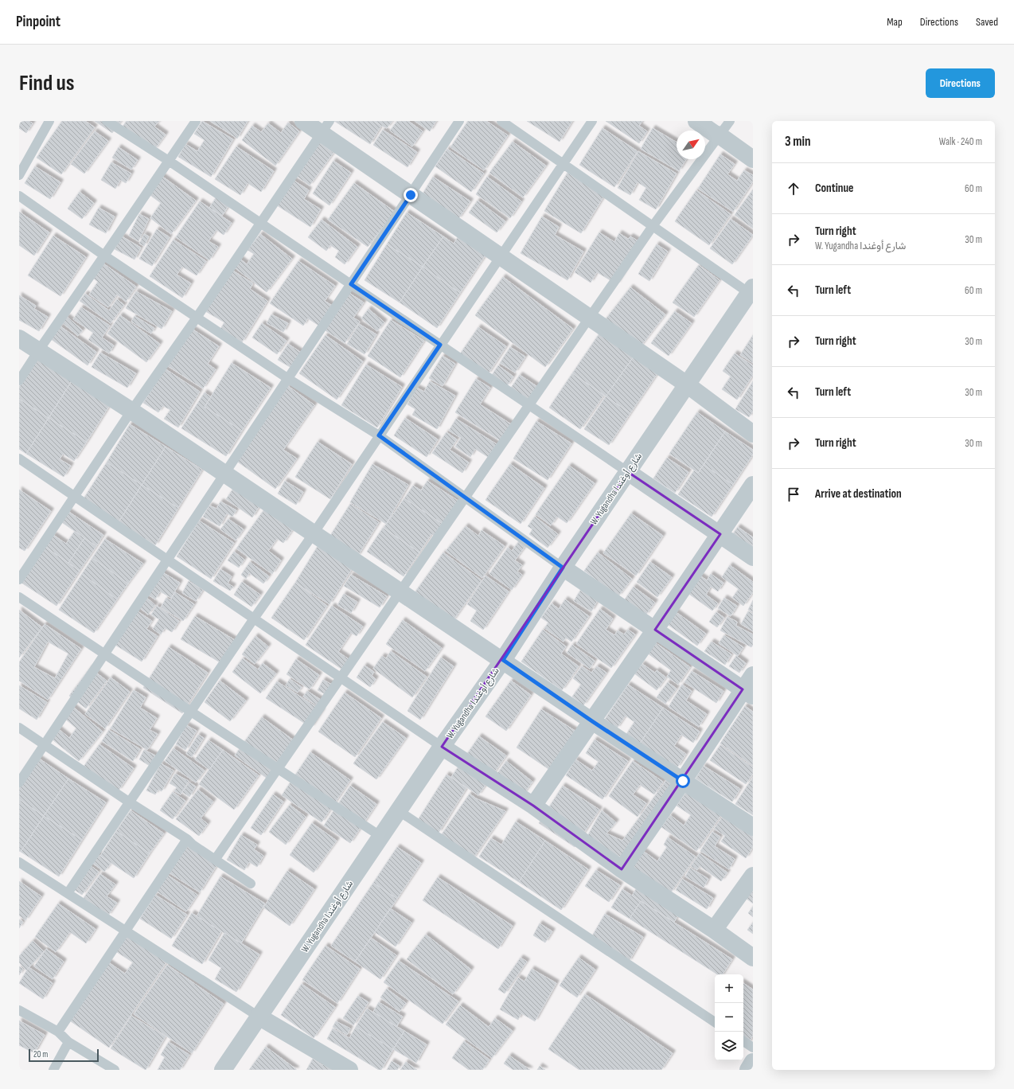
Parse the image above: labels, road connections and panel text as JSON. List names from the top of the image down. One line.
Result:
{"streets":{"street":["W. Yugandha شارع أوغندا"]},"scale_bar":"20 m","north":"top right","page":{"header":"Pinpoint","nav":["Map","Directions","Saved"],"buttons":"Directions","title":"Find us","heading":["3 min","Walk · 240 m"],"list":[["Continue","60 m"],["Turn right","W. Yugandha شارع أوغندا","30 m"],["Turn left","60 m"],["Turn right","30 m"],["Turn left","30 m"],["Turn right","30 m"],"Arrive at destination"],"map_buttons":["+","−"],"scale":"20 m"}}
